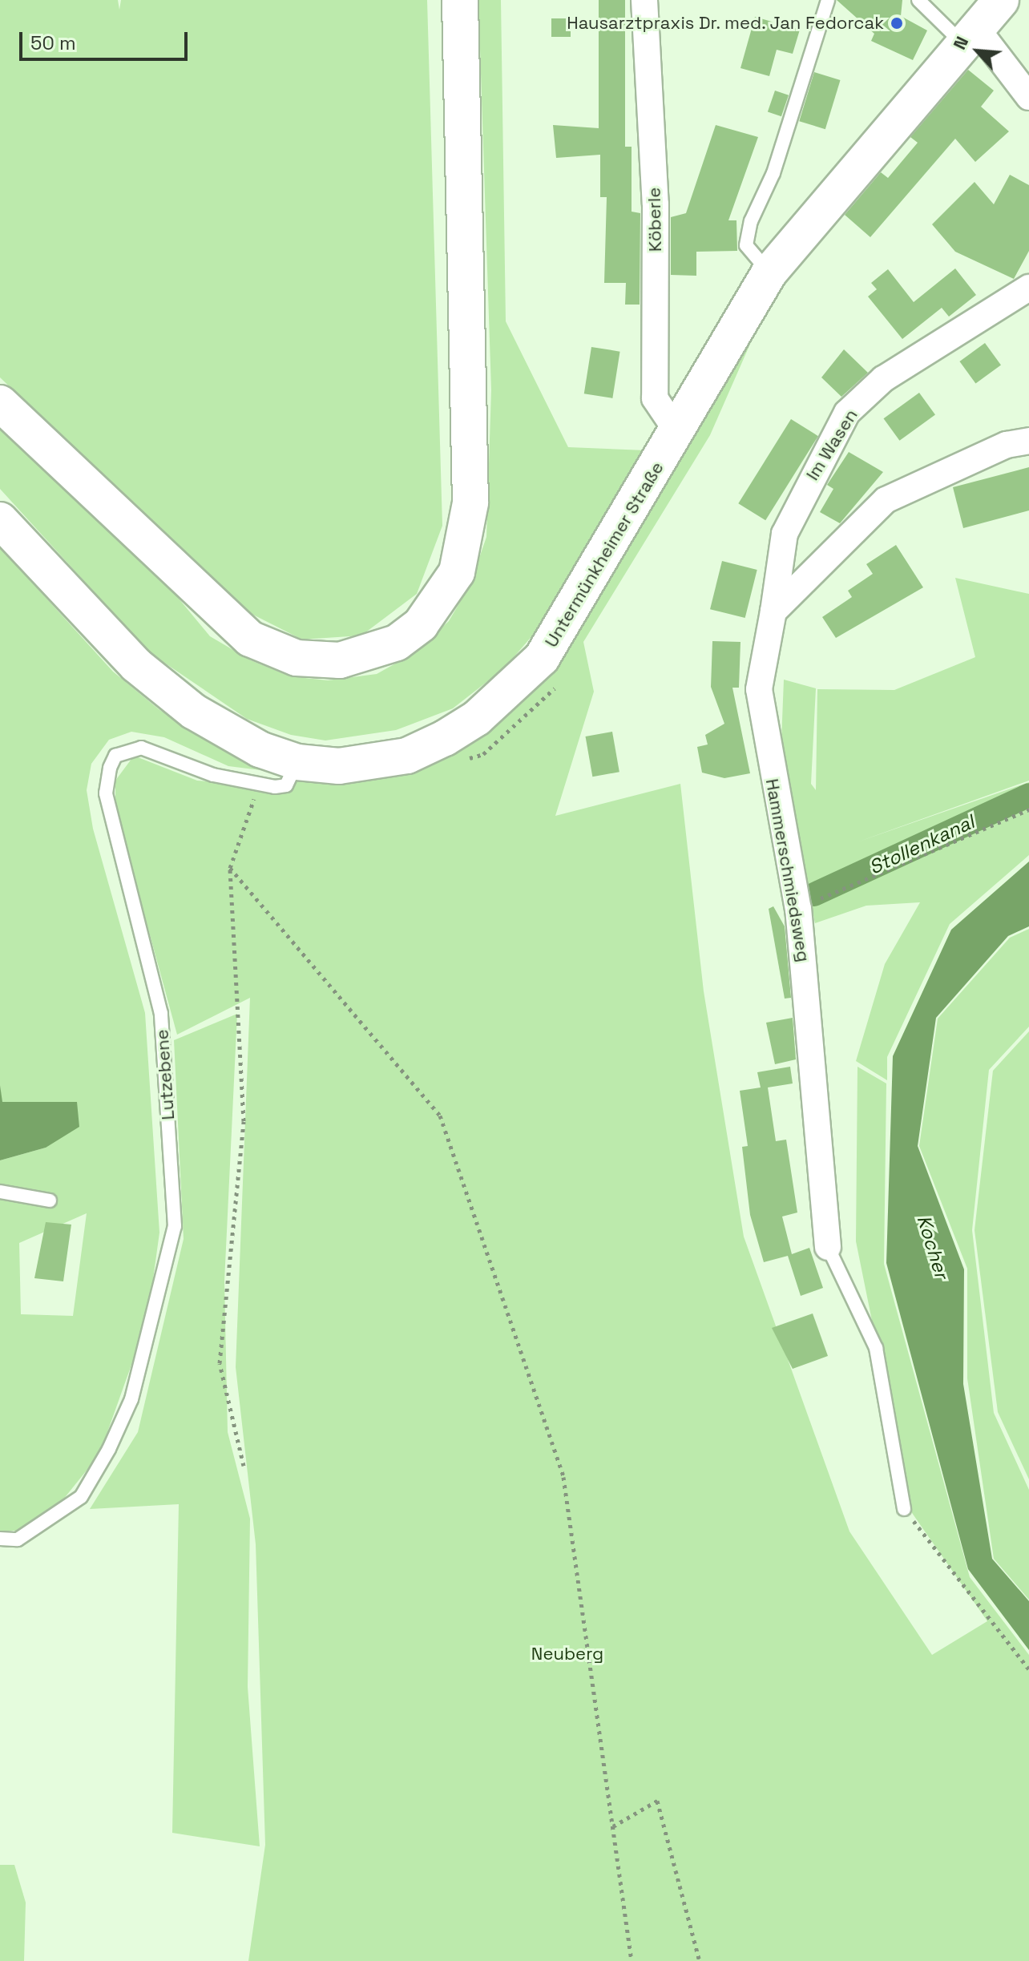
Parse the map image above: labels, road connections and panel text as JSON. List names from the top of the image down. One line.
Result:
{"streets":{"main road":["Untermünkheimer Straße"],"street":["Köberle","Im Wasen","Hammerschmiedsweg"],"lane":["Lutzebene"]},"crossings":[["Köberle","Untermünkheimer Straße"],["Im Wasen","Hammerschmiedsweg"],["Untermünkheimer Straße","Lutzebene"]],"water":["Stollenkanal","Kocher"],"parks":["Neuberg"],"places":["Hausarztpraxis Dr. med. Jan Fedorcak"],"scale_bar":"50 m","north":"top left"}
